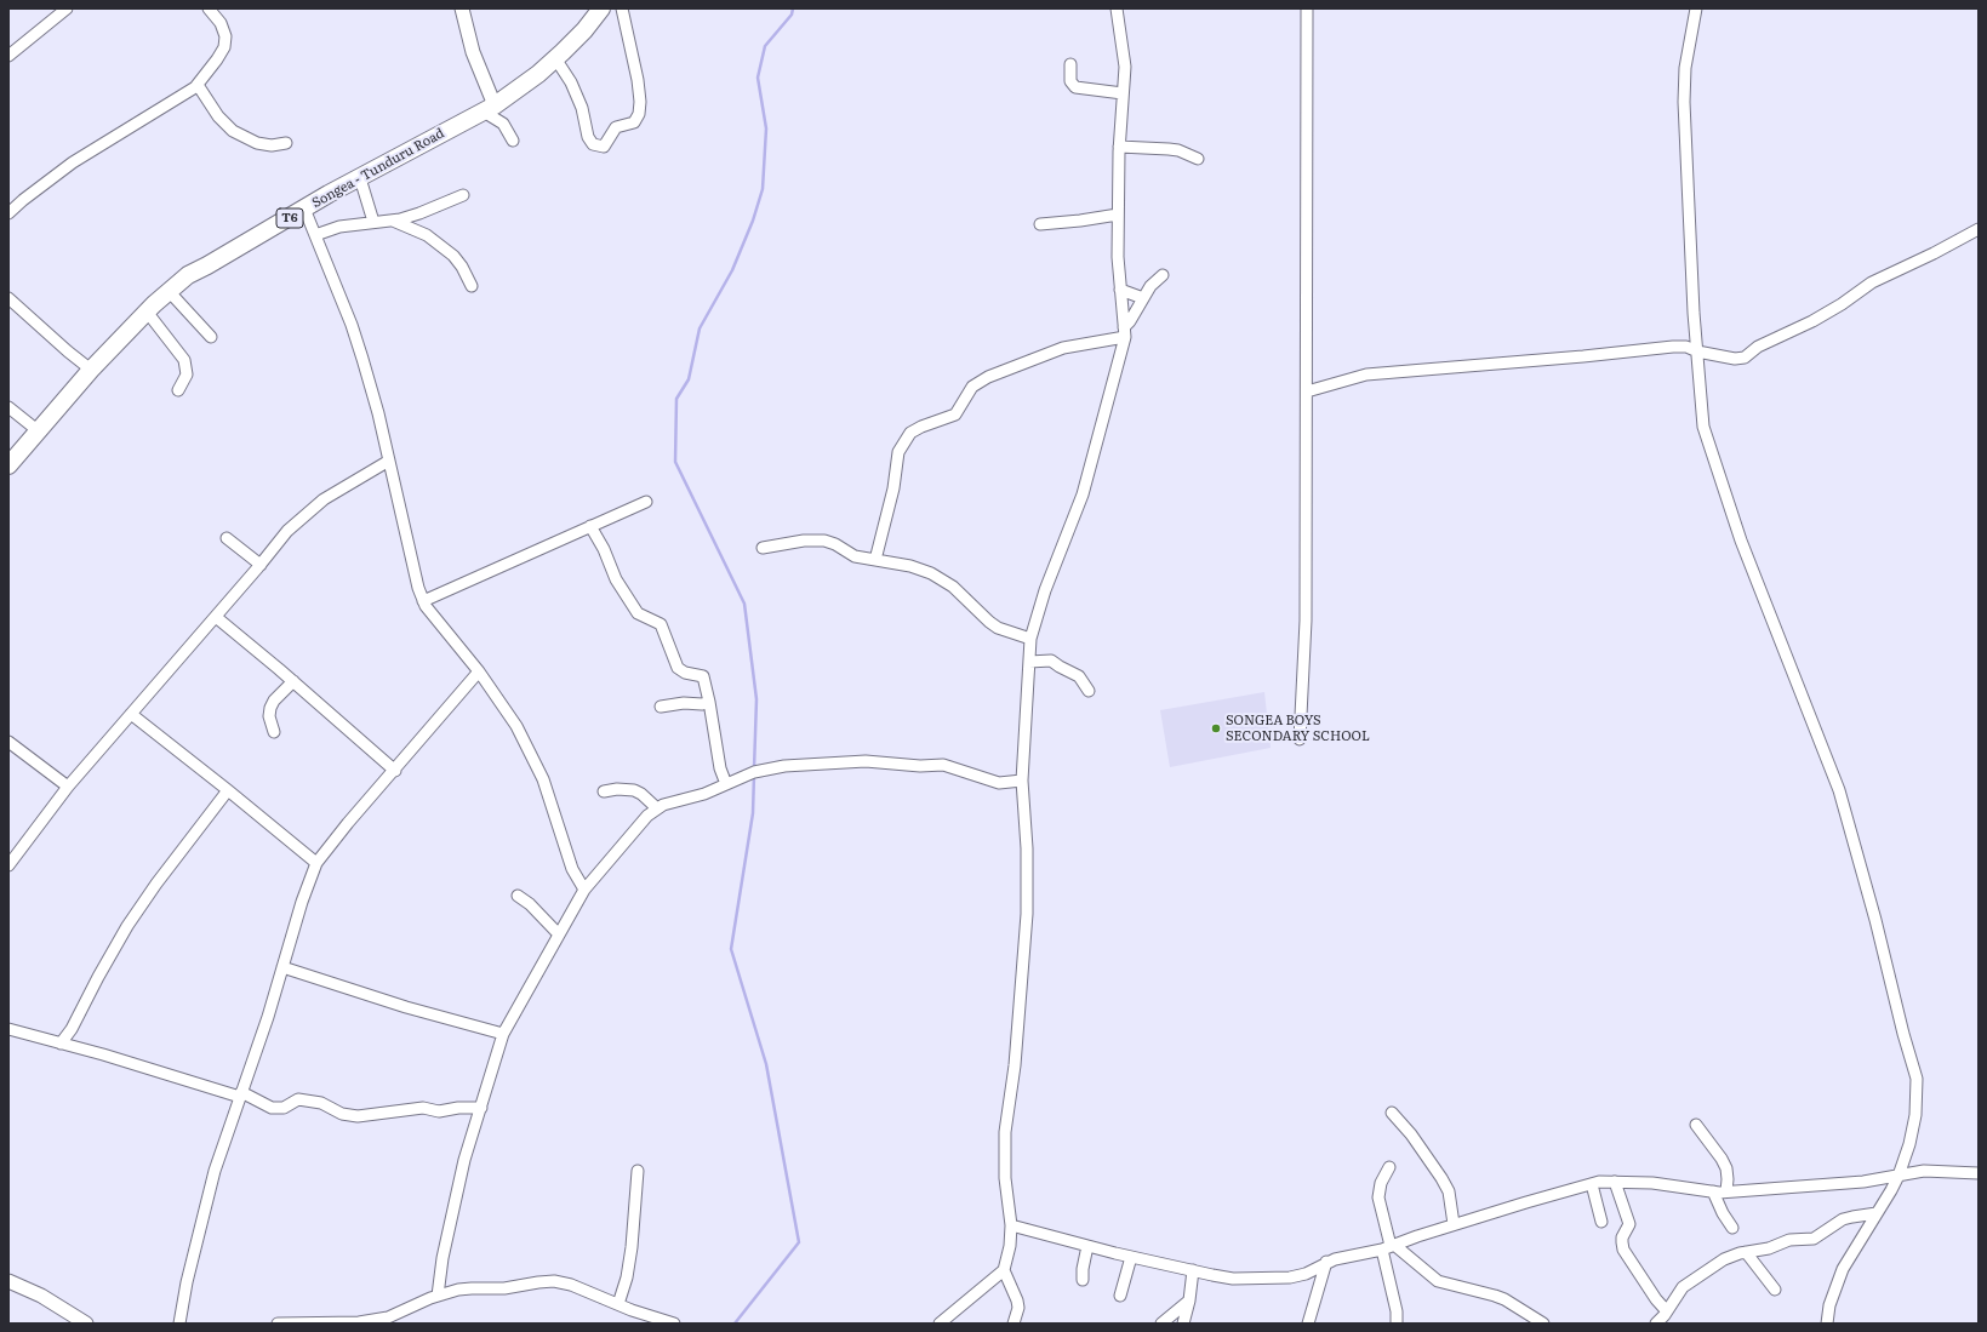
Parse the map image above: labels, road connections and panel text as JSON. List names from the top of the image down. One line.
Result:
{"streets":{"highway":["Songea - Tunduru Road","T6"]},"places":["SONGEA BOYS SECONDARY SCHOOL"]}
